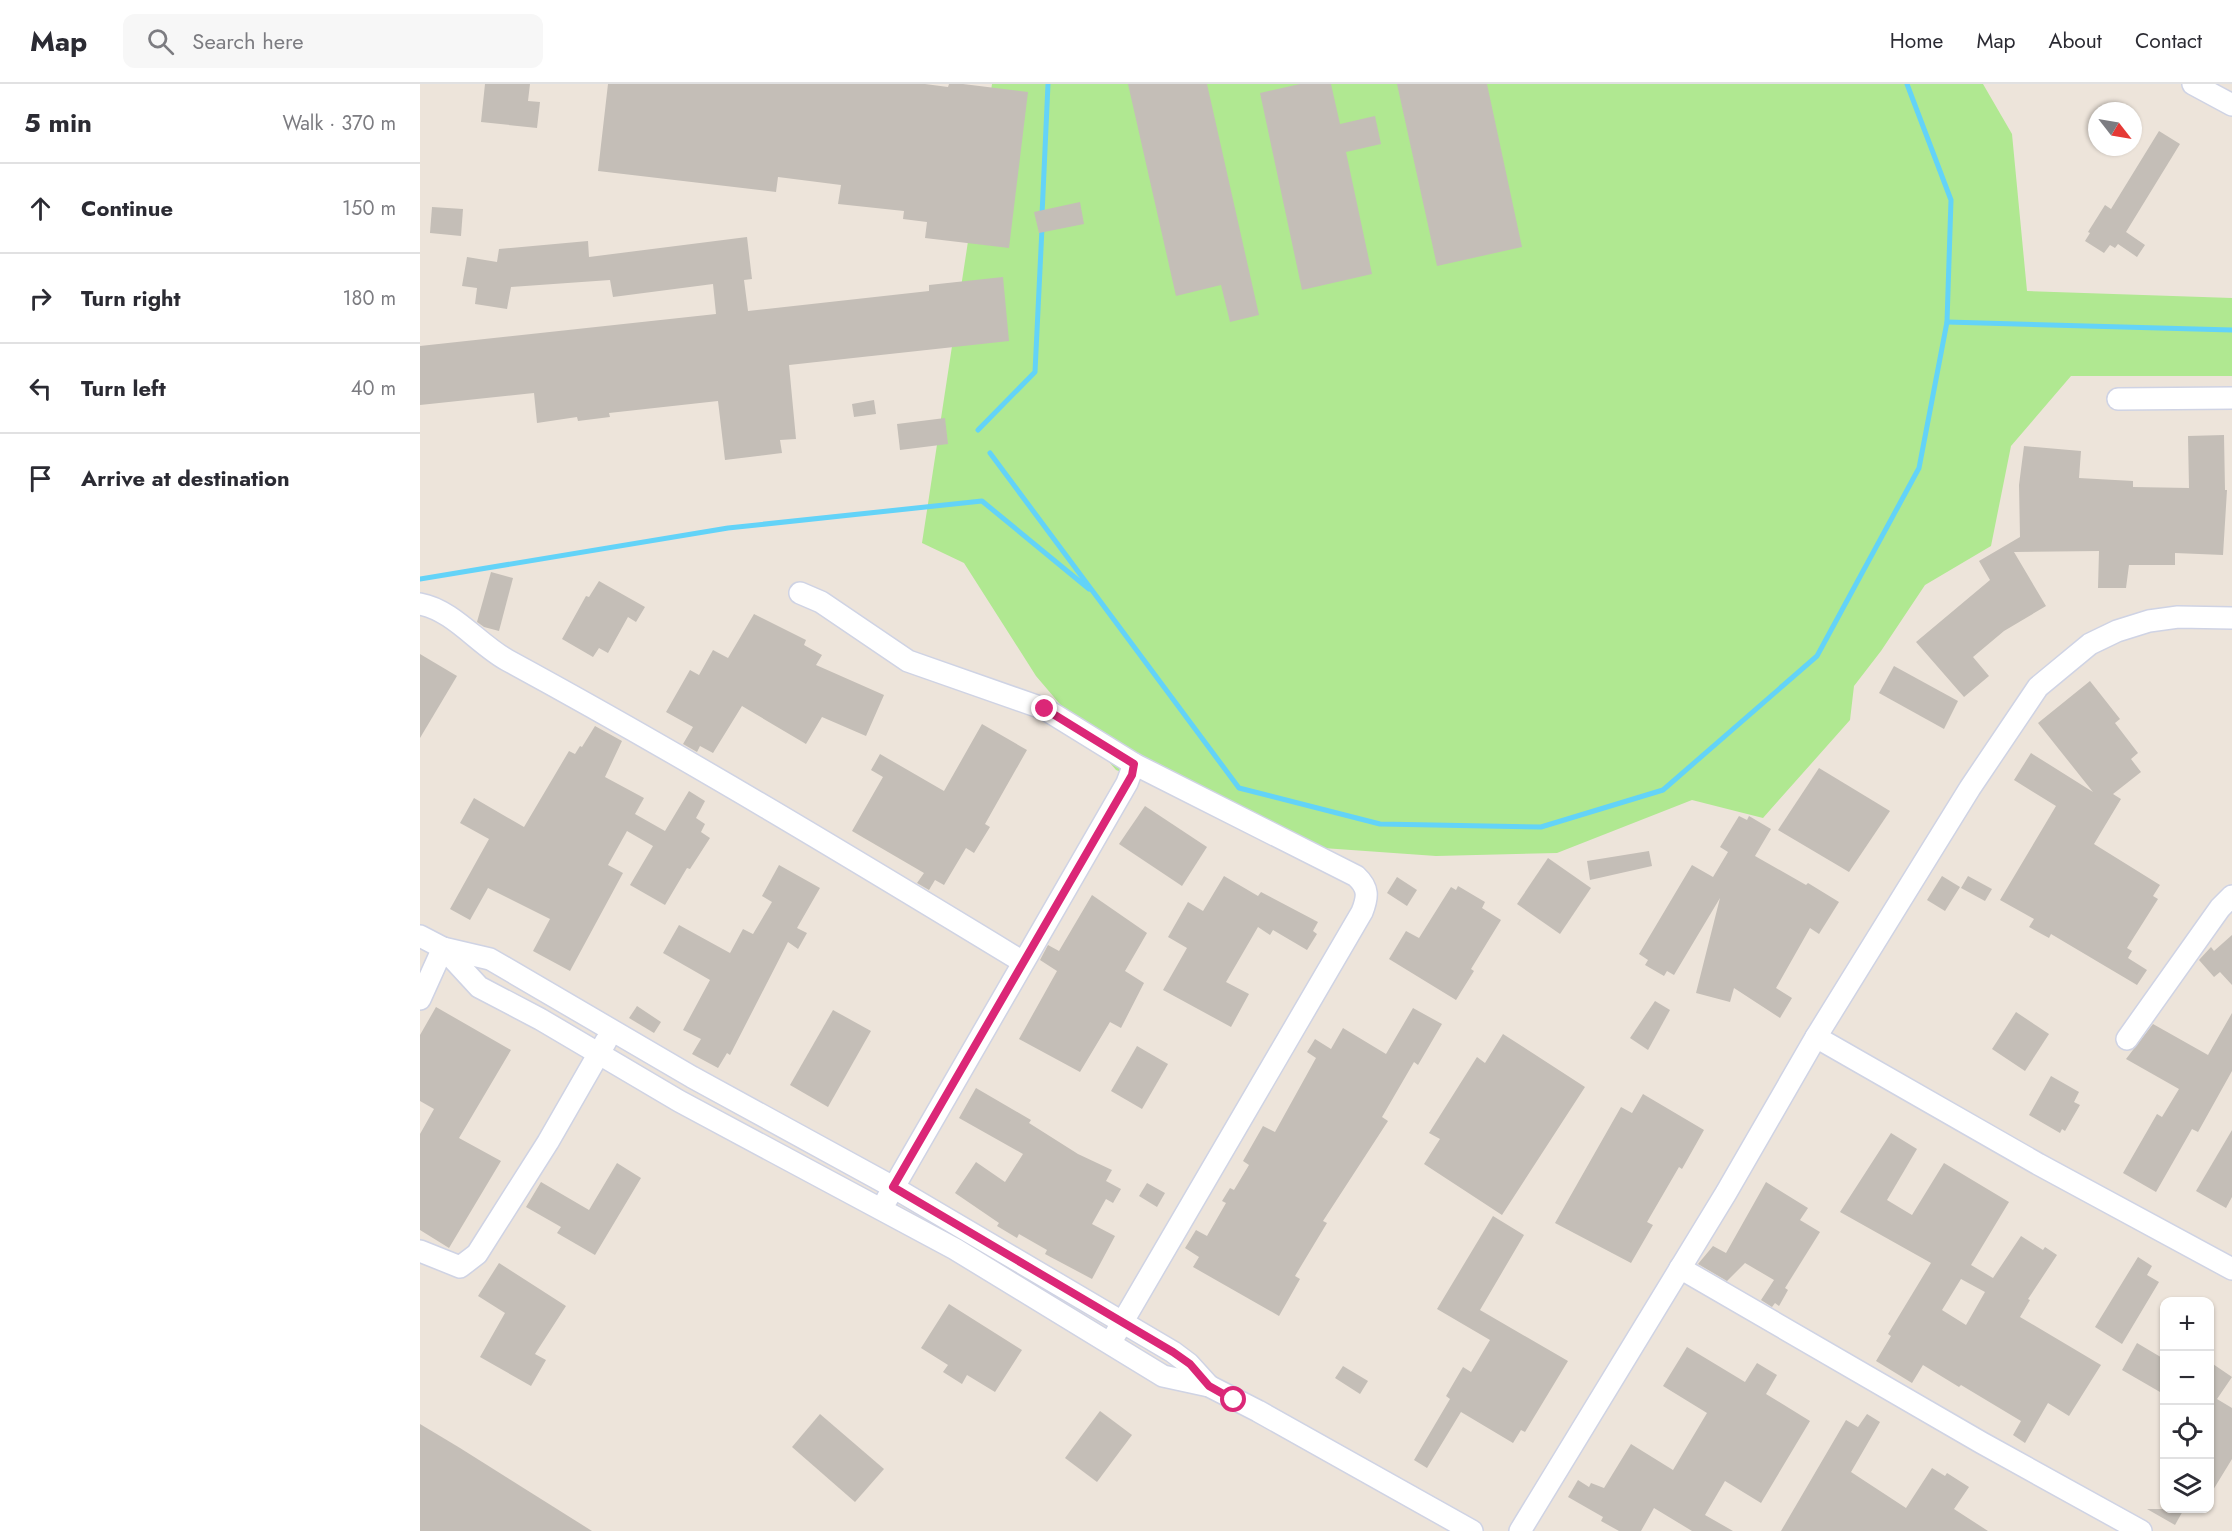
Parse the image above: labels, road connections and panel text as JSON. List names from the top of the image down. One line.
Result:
{"north":"bottom right","page":{"header":"Map","search":"Search here","nav":["Home","Map","About","Contact"],"heading":["5 min","Walk · 370 m"],"list":[["Continue","150 m"],["Turn right","180 m"],["Turn left","40 m"],"Arrive at destination"],"map_buttons":["+","−"]}}
